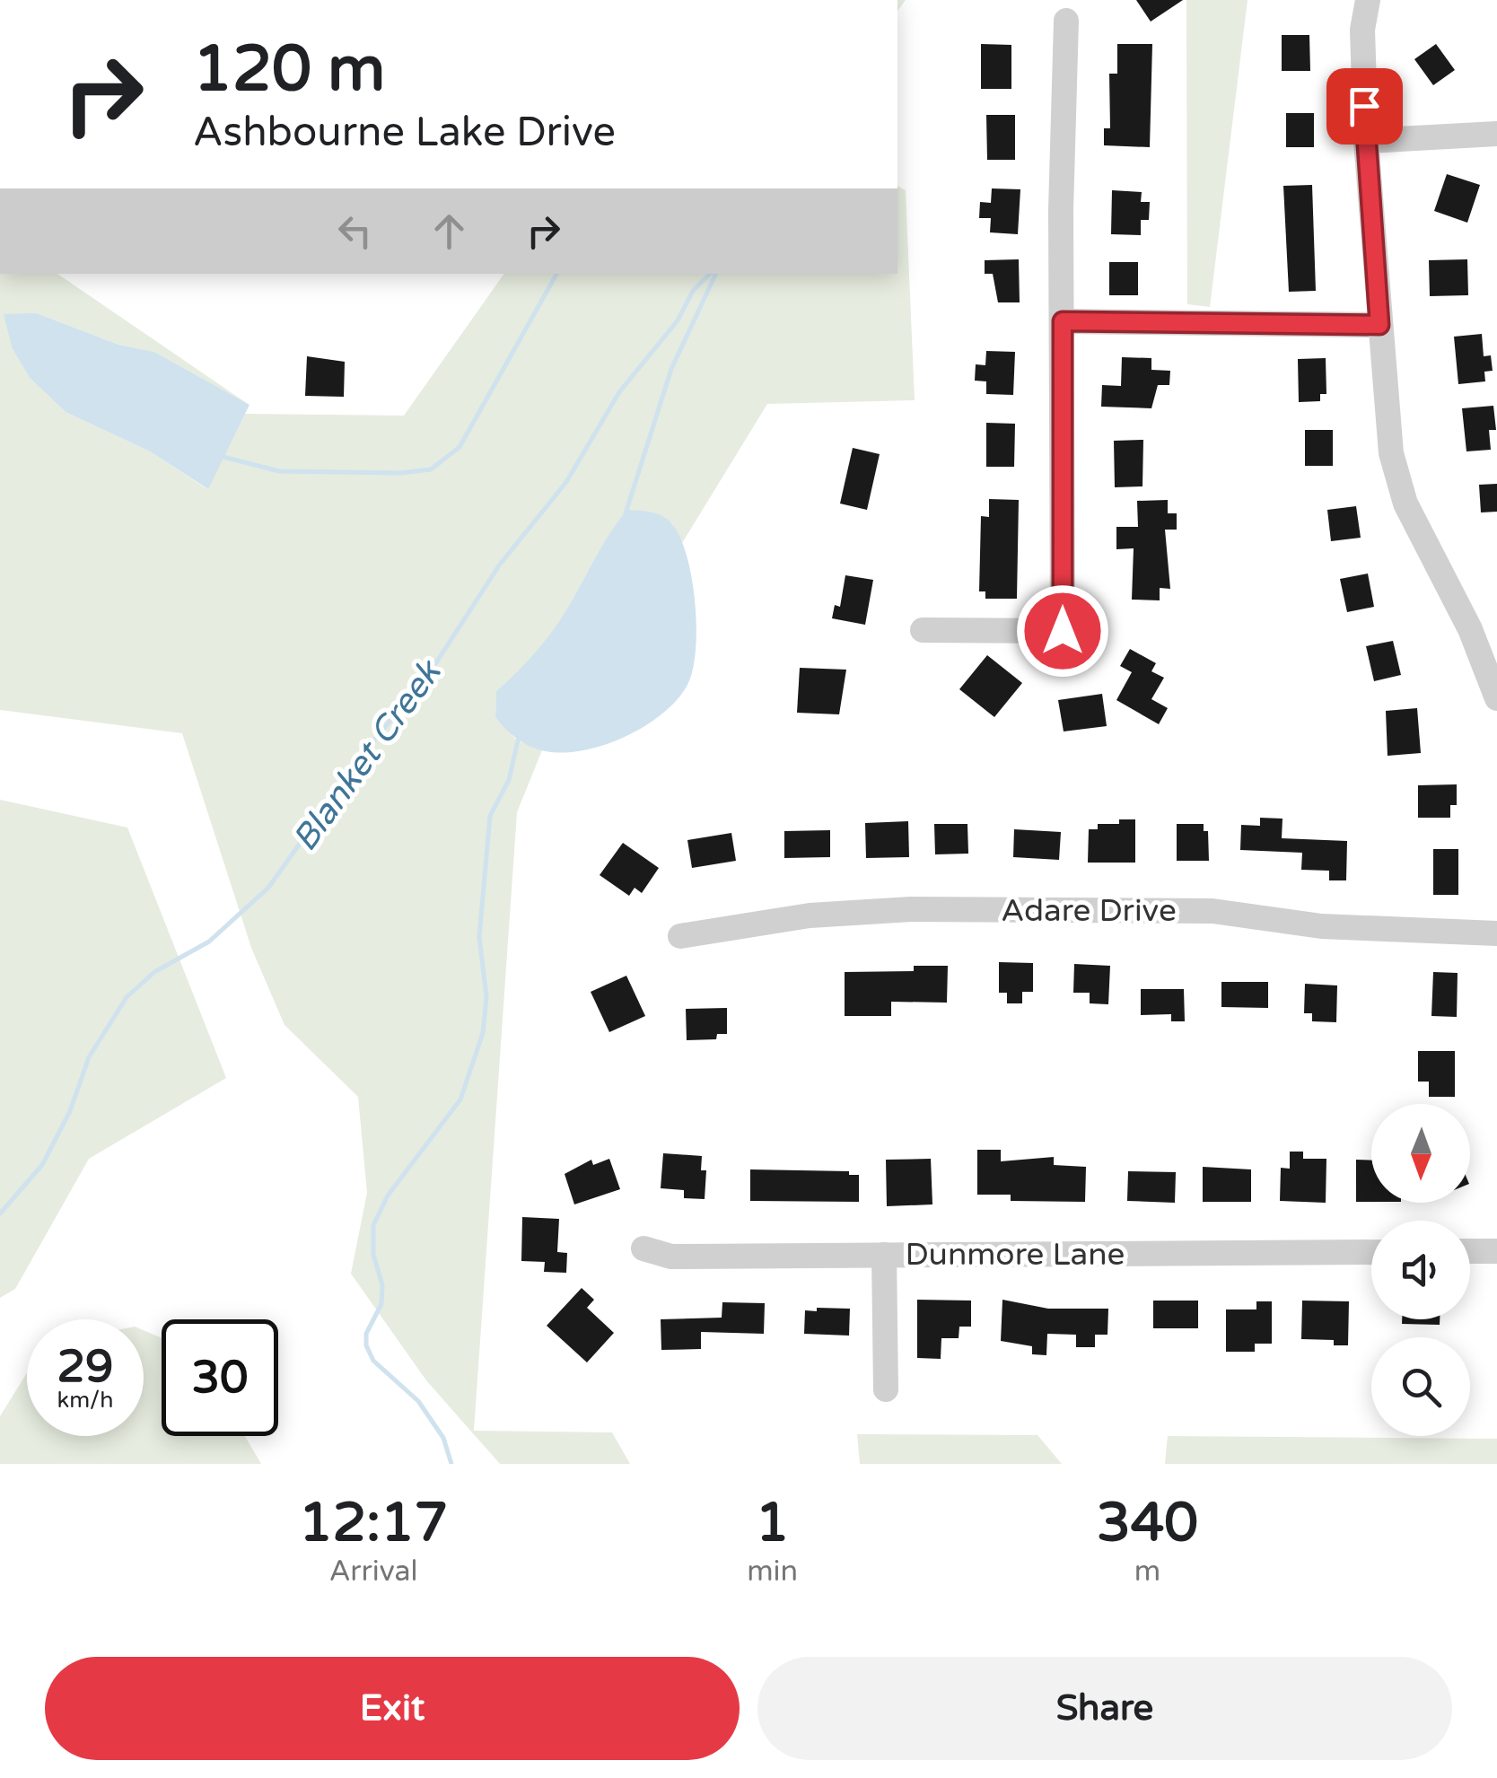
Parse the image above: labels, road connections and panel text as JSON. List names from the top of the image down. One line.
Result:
{"streets":{"street":["Adare Drive","Dunmore Lane"]},"water":["Blanket Creek"],"north":"bottom","page":{"turn":["120 m","Ashbourne Lake Drive"],"speed":"29 km/h","limit":"30","eta":["12:17","Arrival","1","min","340","m"],"buttons":["Exit","Share"]}}
